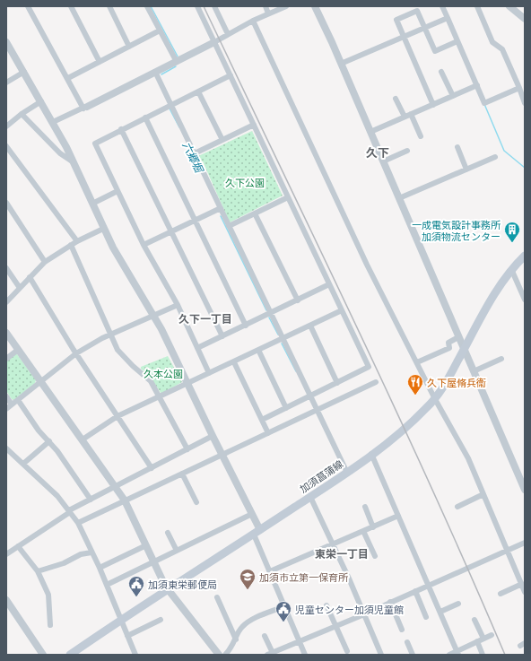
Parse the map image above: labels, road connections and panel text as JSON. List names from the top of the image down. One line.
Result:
{"streets":{"main road":["加須菖蒲線"]},"districts":["久下","久下一丁目","東栄一丁目"],"water":["六郷堀"],"parks":["久下公園","久本公園"],"places":{"building":["一成電気設計事務所 加須物流センター"],"restaurant":["久下屋脩兵衞"],"school or university":["加須市立第一保育所"],"public building":["加須東栄郵便局","児童センター加須児童館"]}}
